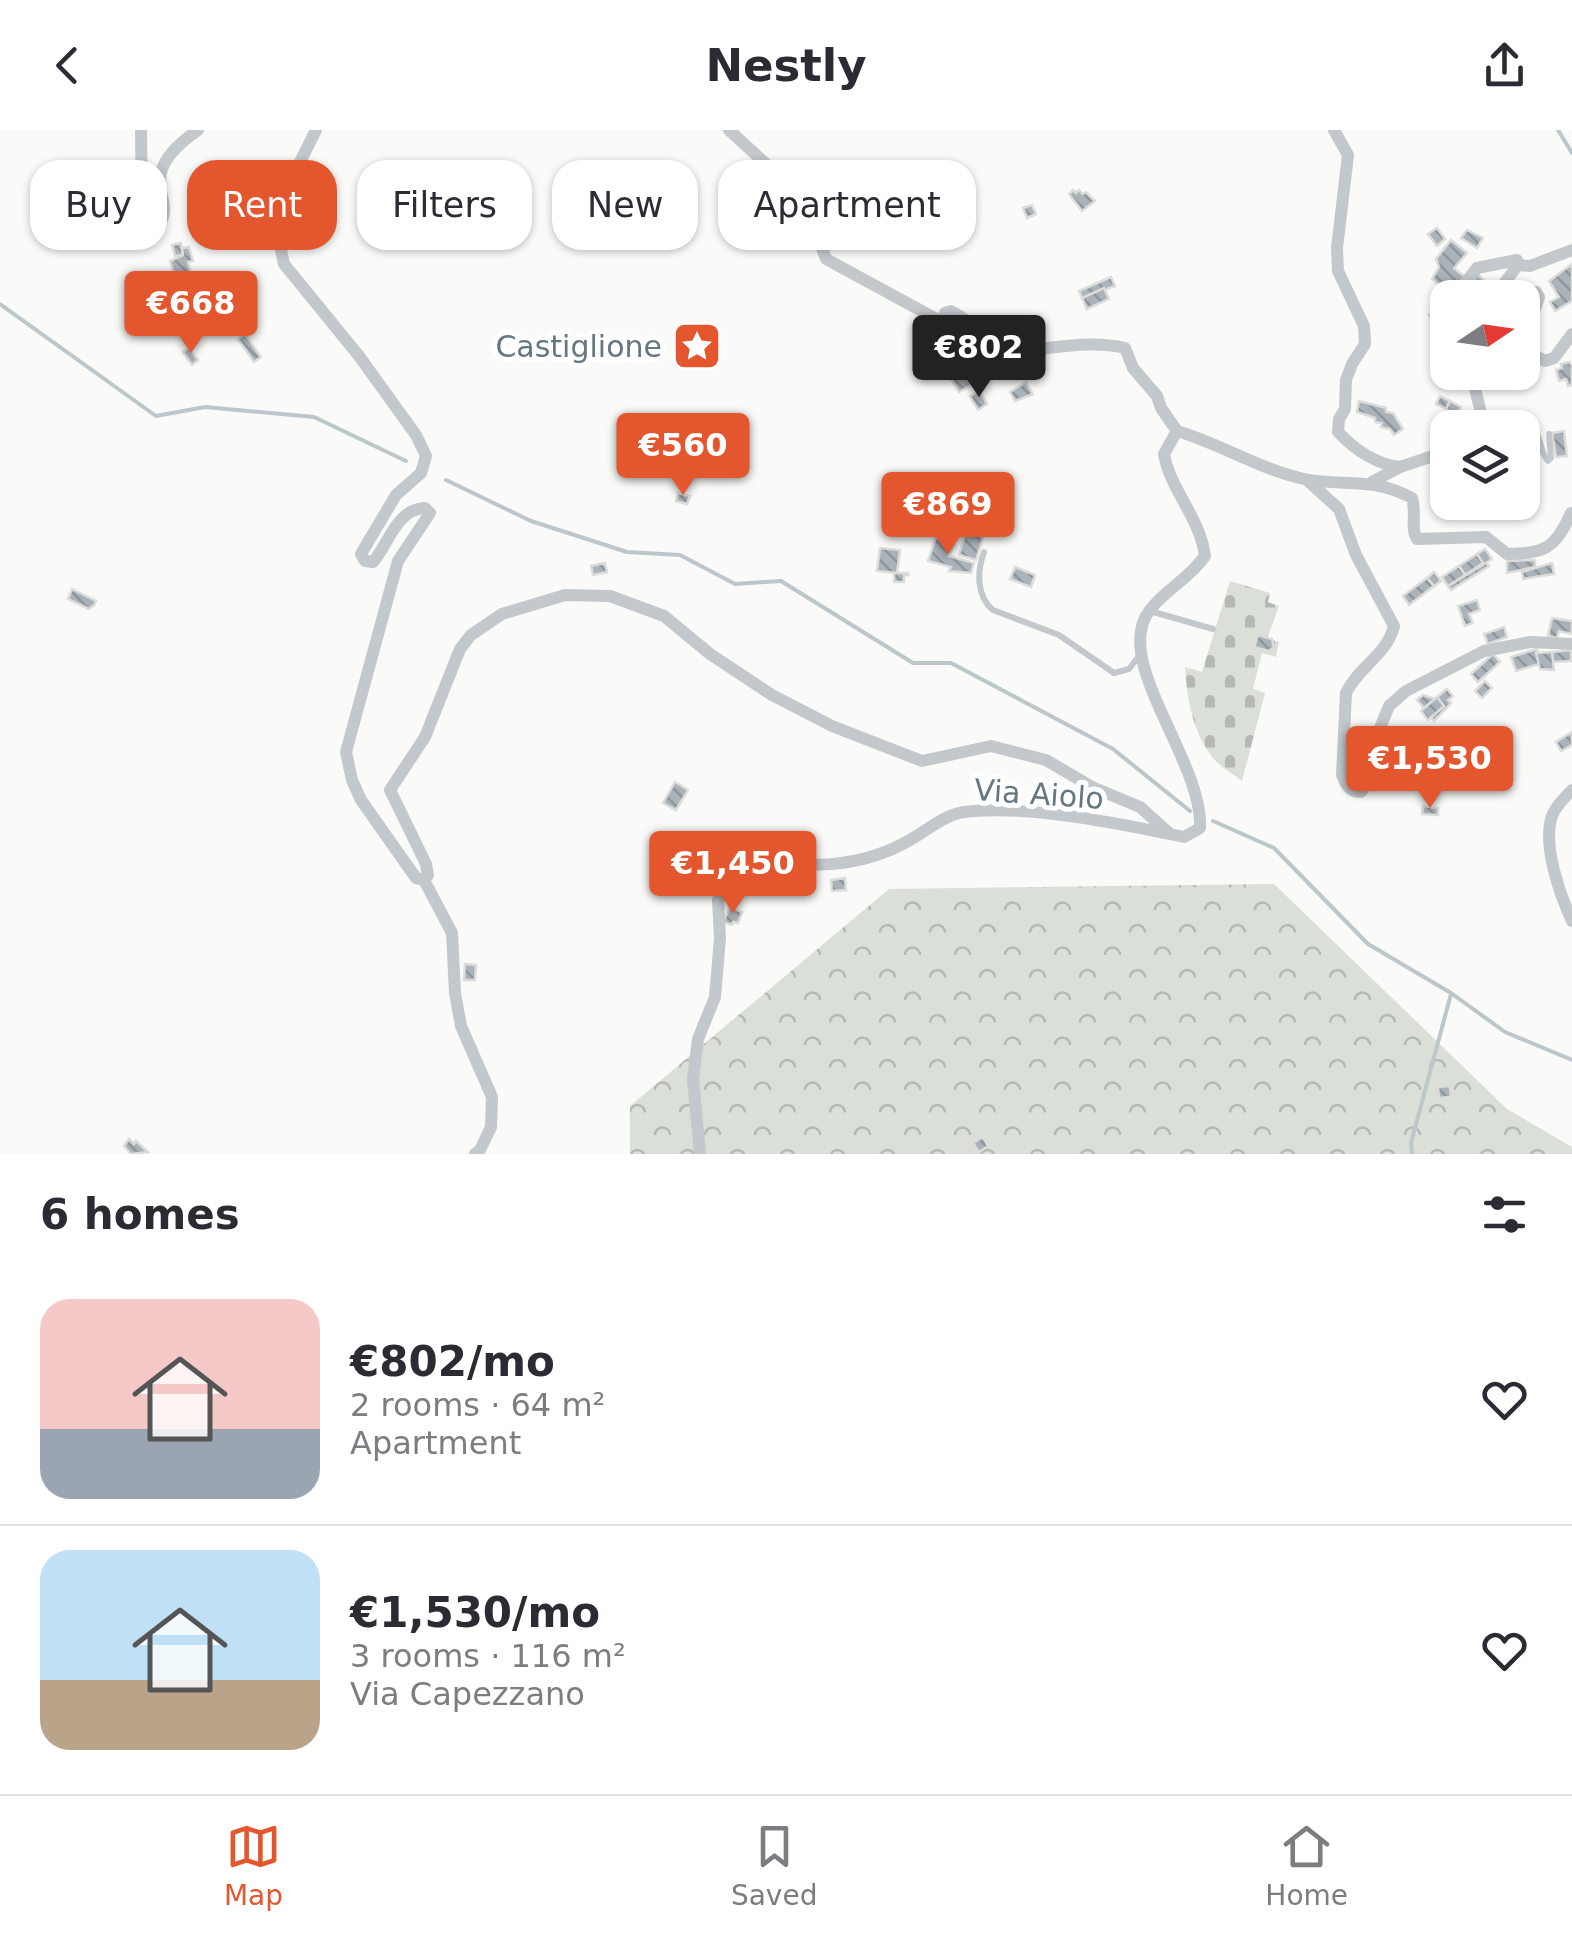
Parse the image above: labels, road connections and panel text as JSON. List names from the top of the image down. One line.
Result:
{"streets":{"street":["Via Aiolo"]},"places":{"place":["Castiglione"]},"north":"right","page":{"header":"Nestly","chip":["Buy","Rent","Filters","New","Apartment"],"price":["€668","€802","€560","€869","€1,530","€1,450"],"heading":"6 homes","list":[{"name":"€802/mo","note":"2 rooms · 64 m² · Apartment"},{"name":"€1,530/mo","note":"3 rooms · 116 m² · Via Capezzano"}],"tabs":["Map","Saved","Home"]}}
